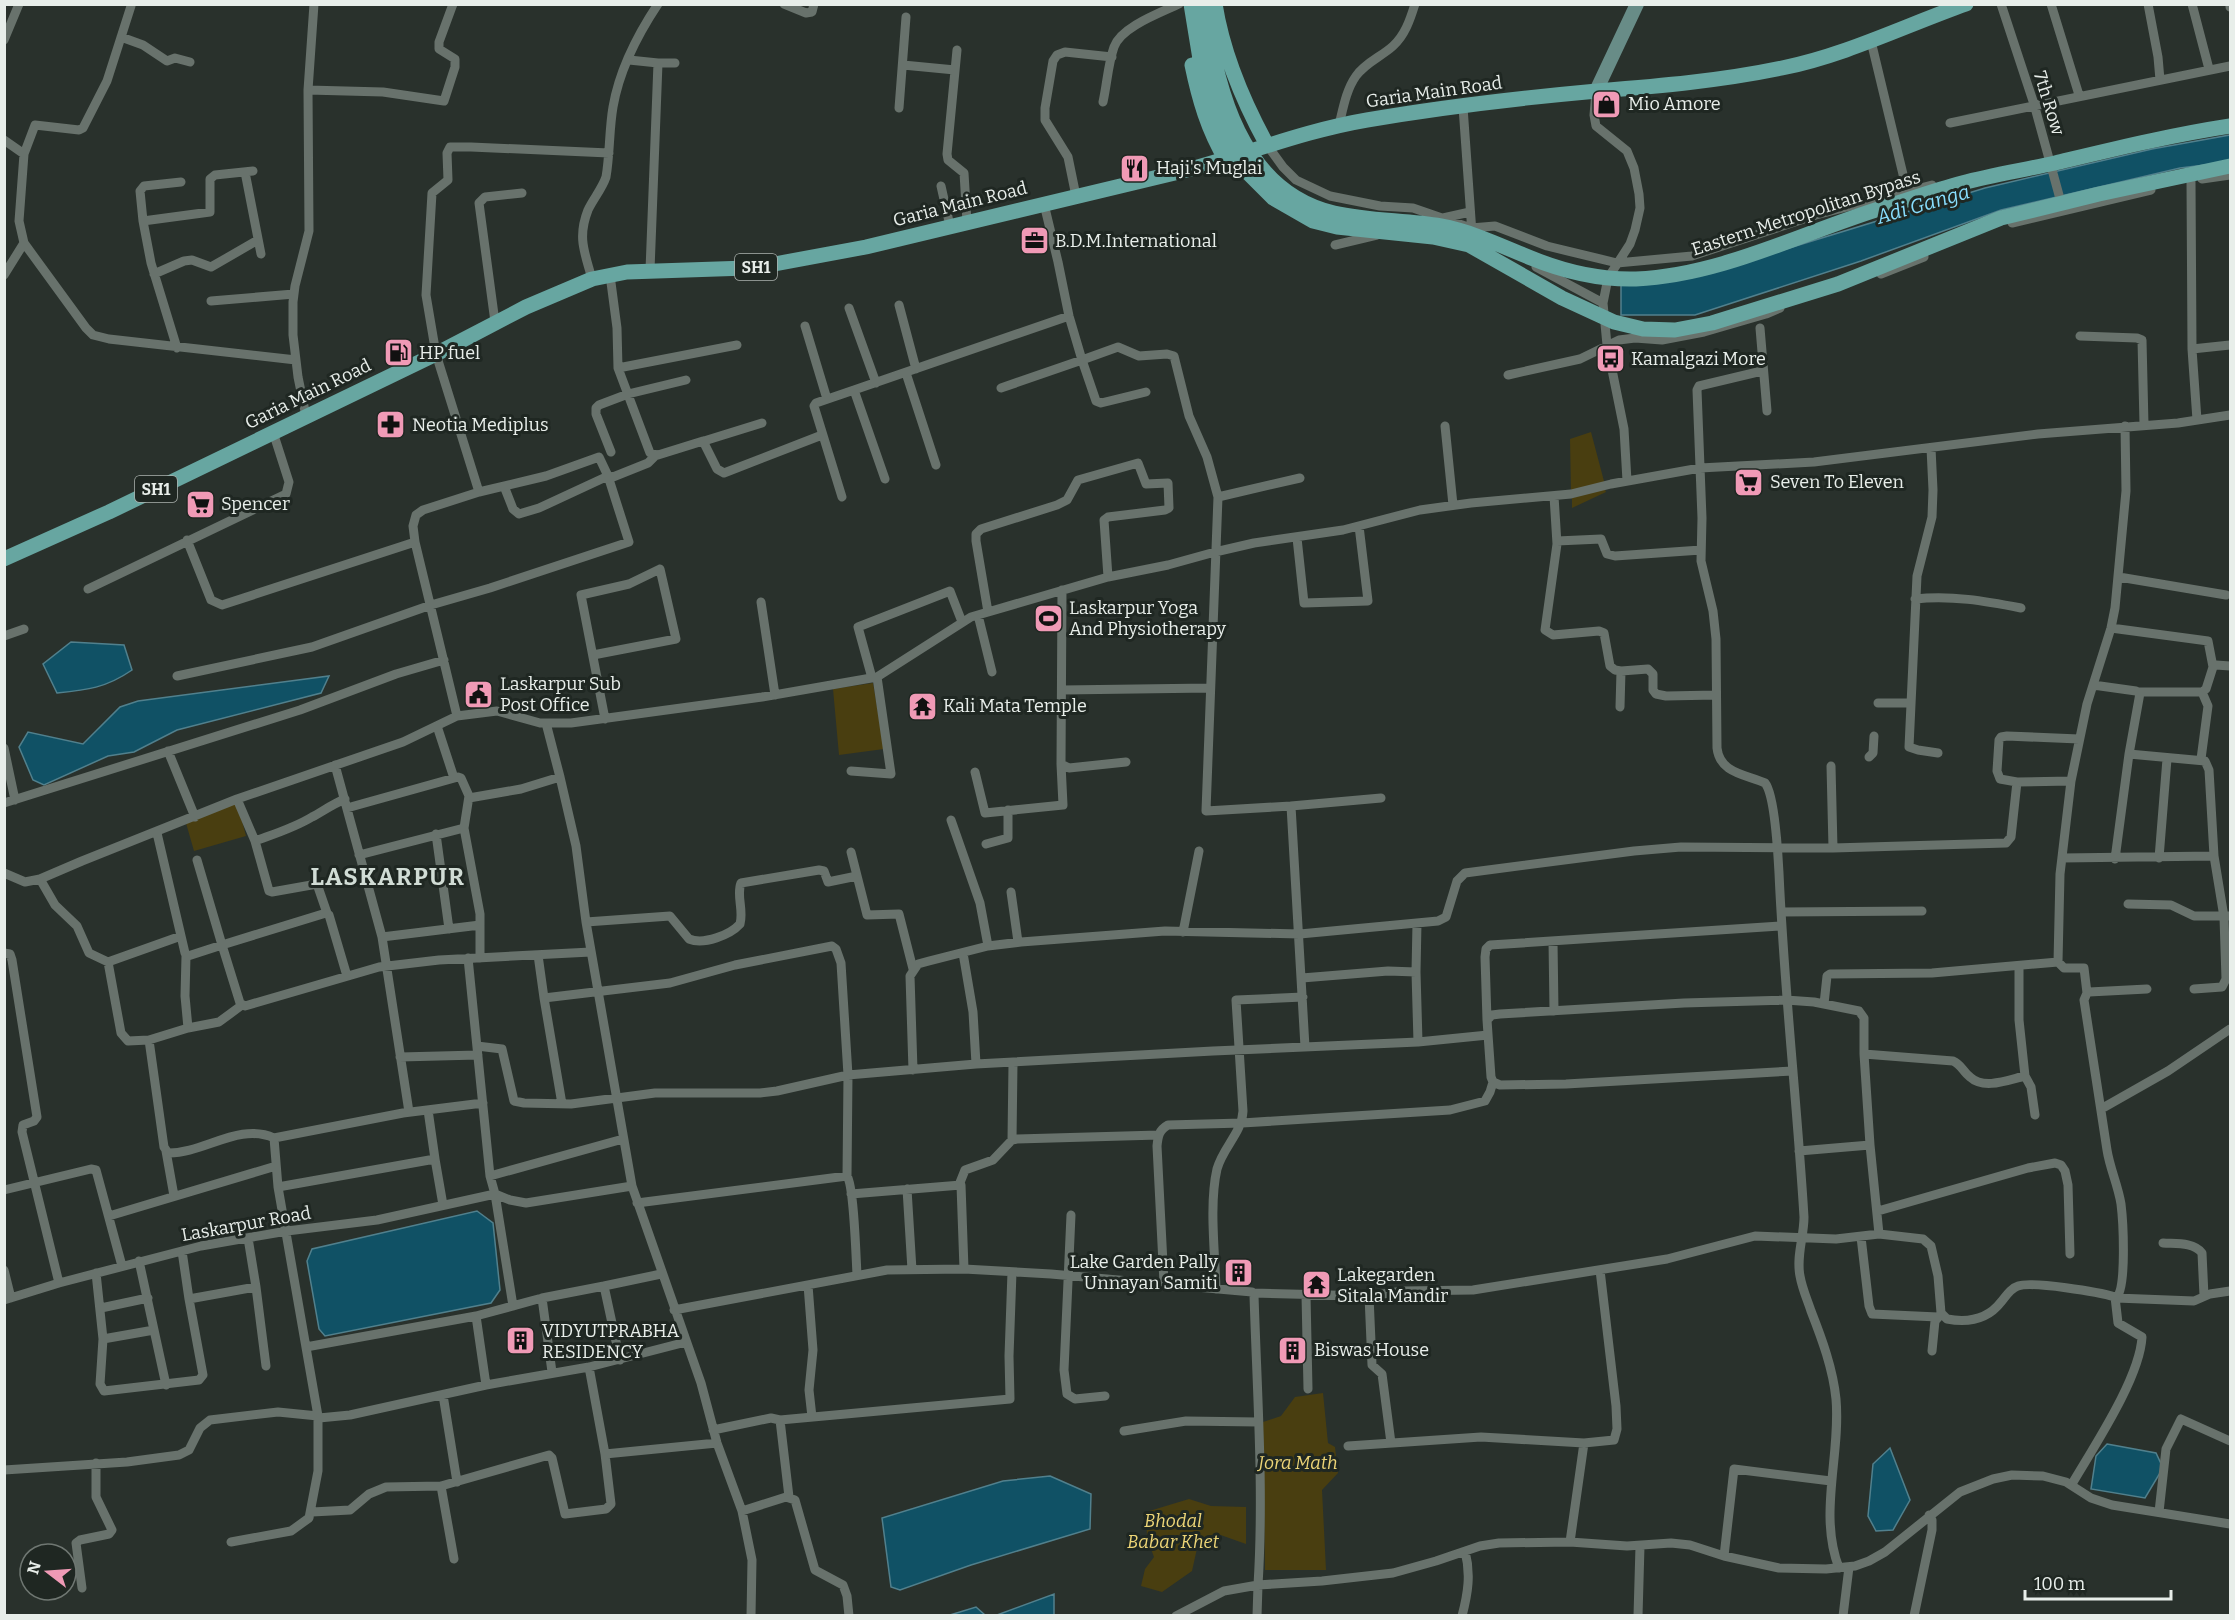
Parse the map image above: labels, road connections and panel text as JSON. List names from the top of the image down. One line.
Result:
{"streets":{"main road":["Garia Main Road","Eastern Metropolitan Bypass","SH1"],"street":["7th Row","Laskarpur Road"]},"districts":["LASKARPUR"],"water":["Adi Ganga"],"parks":["Jora Math","Bhodal Babar Khet"],"places":{"shop":["Mio Amore"],"restaurant":["Haji's Muglai"],"office":["B.D.M.International"],"fuel station":["HP fuel"],"bus stop":["Kamalgazi More"],"pharmacy":["Neotia Mediplus"],"supermarket":["Seven To Eleven","Spencer"],"sports":["Laskarpur Yoga And Physiotherapy"],"public building":["Laskarpur Sub Post Office"],"temple":["Kali Mata Temple","Lakegarden Sitala Mandir"],"building":["Lake Garden Pally Unnayan Samiti","VIDYUTPRABHA RESIDENCY","Biswas House"]},"scale_bar":"100 m","north":"left"}
